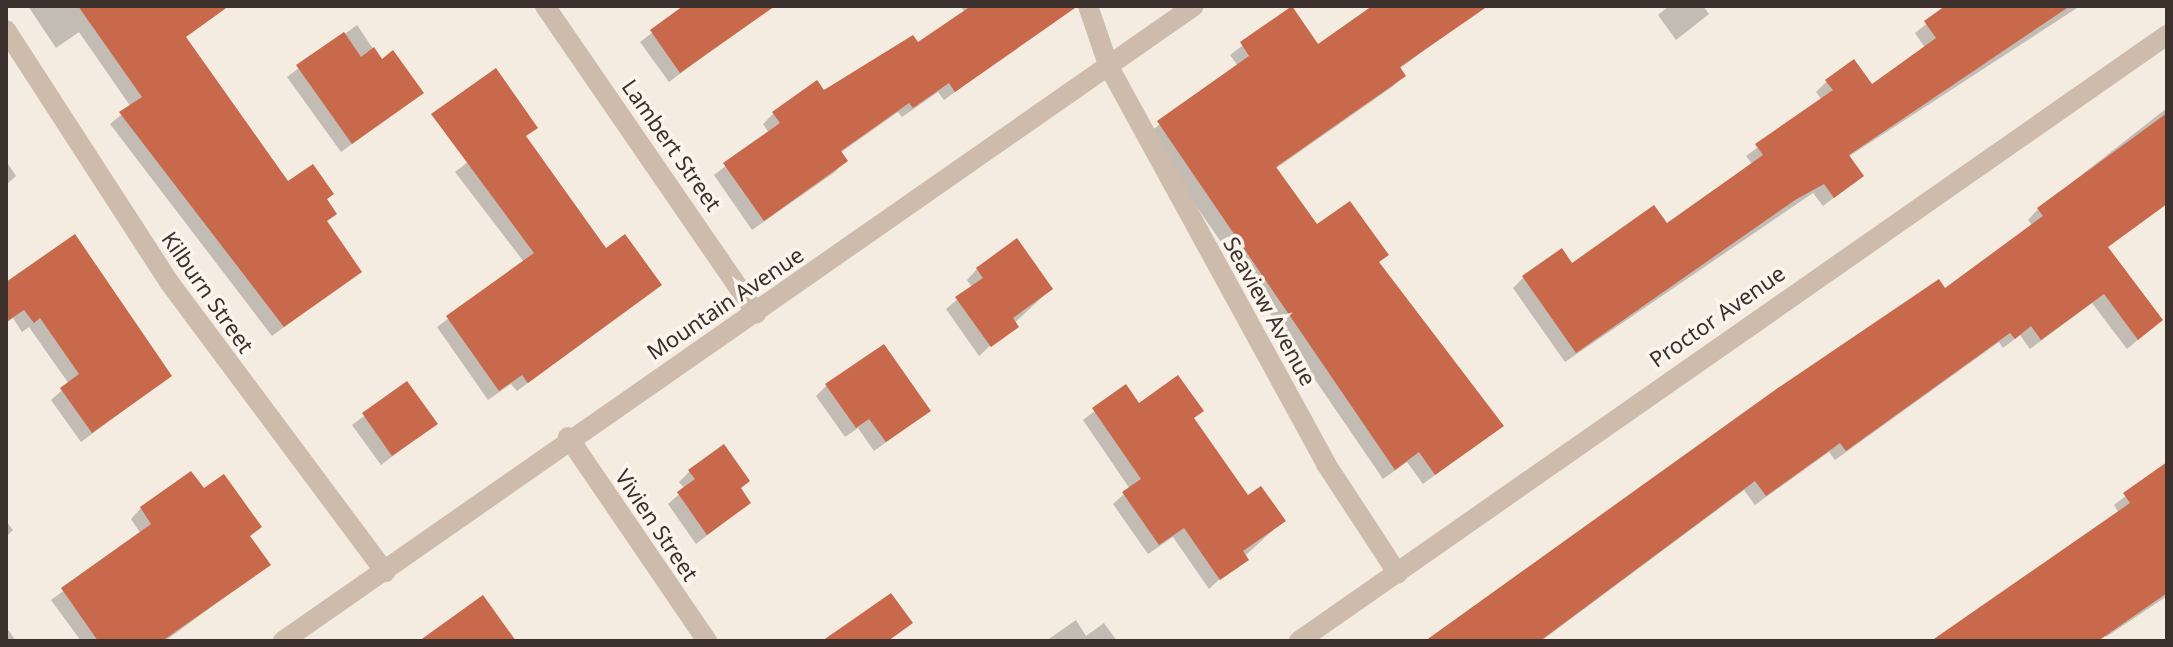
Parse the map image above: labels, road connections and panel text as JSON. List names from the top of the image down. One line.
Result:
{"streets":{"street":["Lambert Street","Kilburn Street","Mountain Avenue","Seaview Avenue","Proctor Avenue","Vivien Street"]},"crossings":[["Lambert Street","Mountain Avenue"],["Kilburn Street","Mountain Avenue"],["Mountain Avenue","Seaview Avenue"],["Mountain Avenue","Vivien Street"],["Seaview Avenue","Proctor Avenue"]]}
